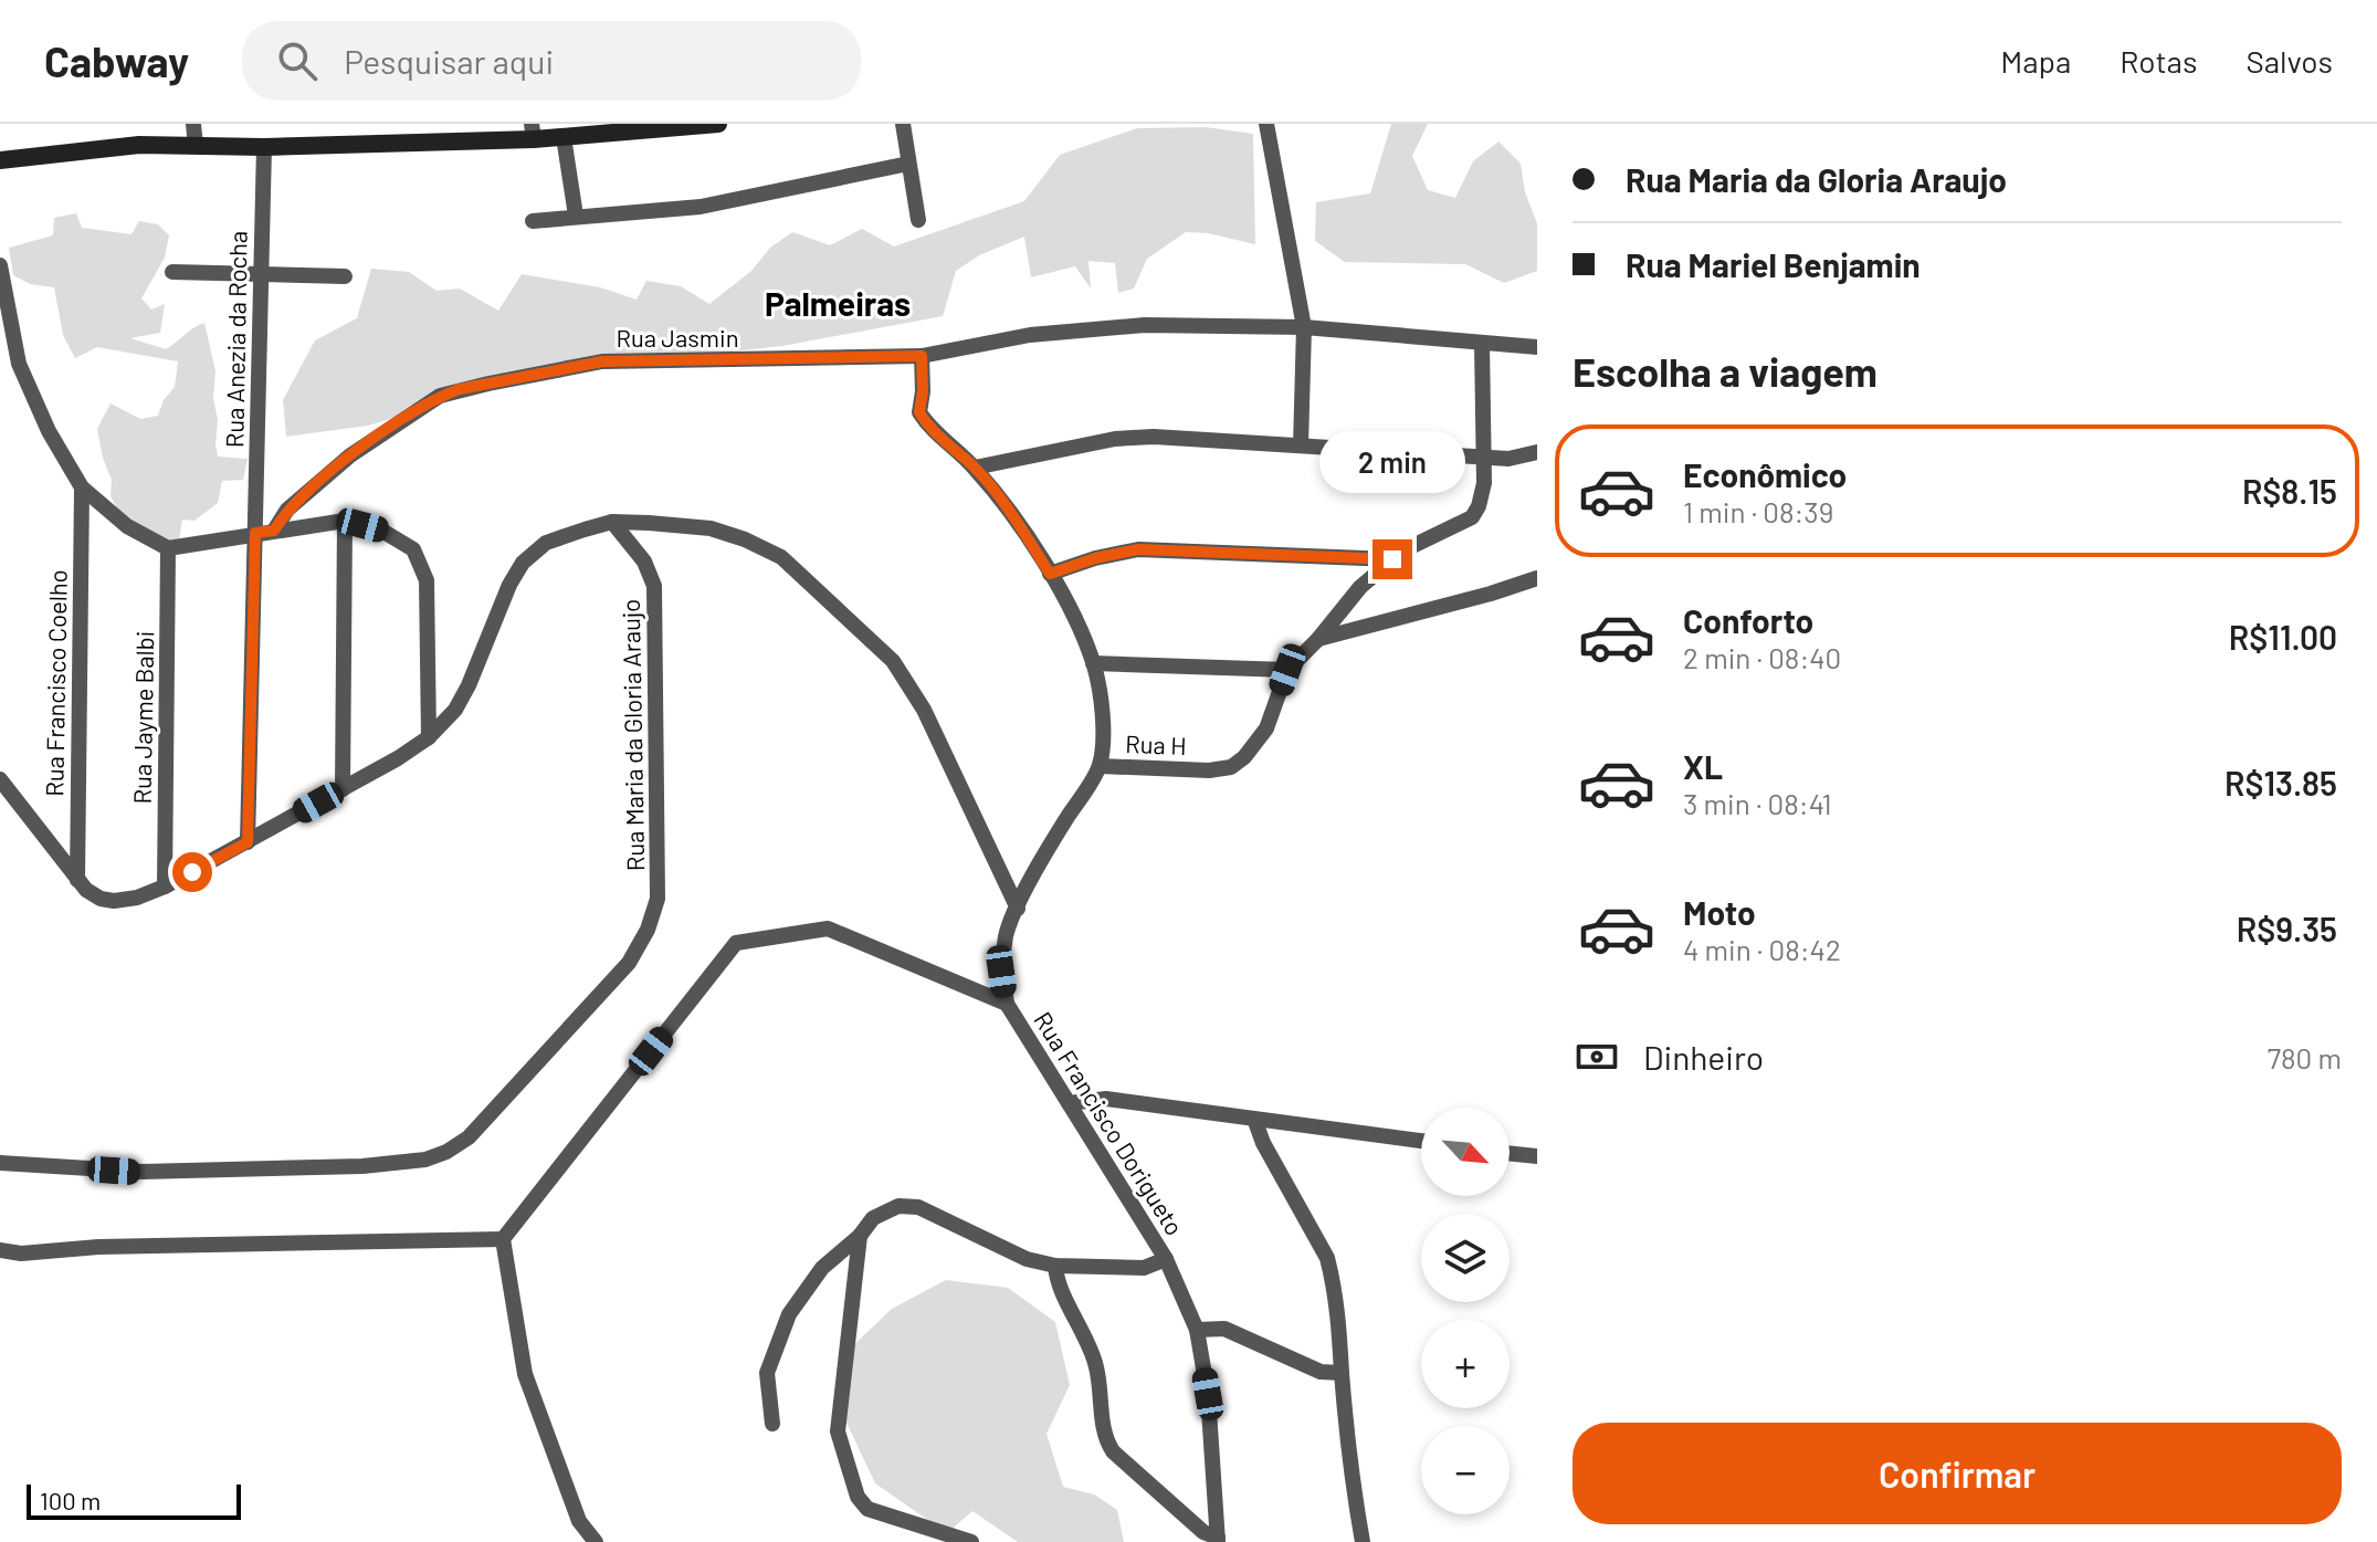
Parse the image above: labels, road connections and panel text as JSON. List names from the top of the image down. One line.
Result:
{"streets":{"street":["Rua Jasmin","Rua Anezia da Rocha","Rua Francisco Coelho","Rua Jayme Balbi","Rua Maria da Gloria Araujo","Rua H","Rua Francisco Dorigueto"]},"crossings":[["Rua H","Rua Francisco Dorigueto"]],"districts":["Palmeiras"],"scale_bar":"100 m","north":"bottom right","page":{"header":"Cabway","search":"Pesquisar aqui","nav":["Mapa","Rotas","Salvos"],"banner":["Rua Maria da Gloria Araujo","Rua Mariel Benjamin"],"heading":"Escolha a viagem","list":[{"name":"Econômico","note":"1 min · 08:39","value":"R$8.15"},{"name":"Conforto","note":"2 min · 08:40","value":"R$11.00"},{"name":"XL","note":"3 min · 08:41","value":"R$13.85"},{"name":"Moto","note":"4 min · 08:42","value":"R$9.35"}],"bubble":"2 min","pay":["Dinheiro","780 m"],"map_buttons":["+","−"],"buttons":"Confirmar","scale":"100 m"}}
